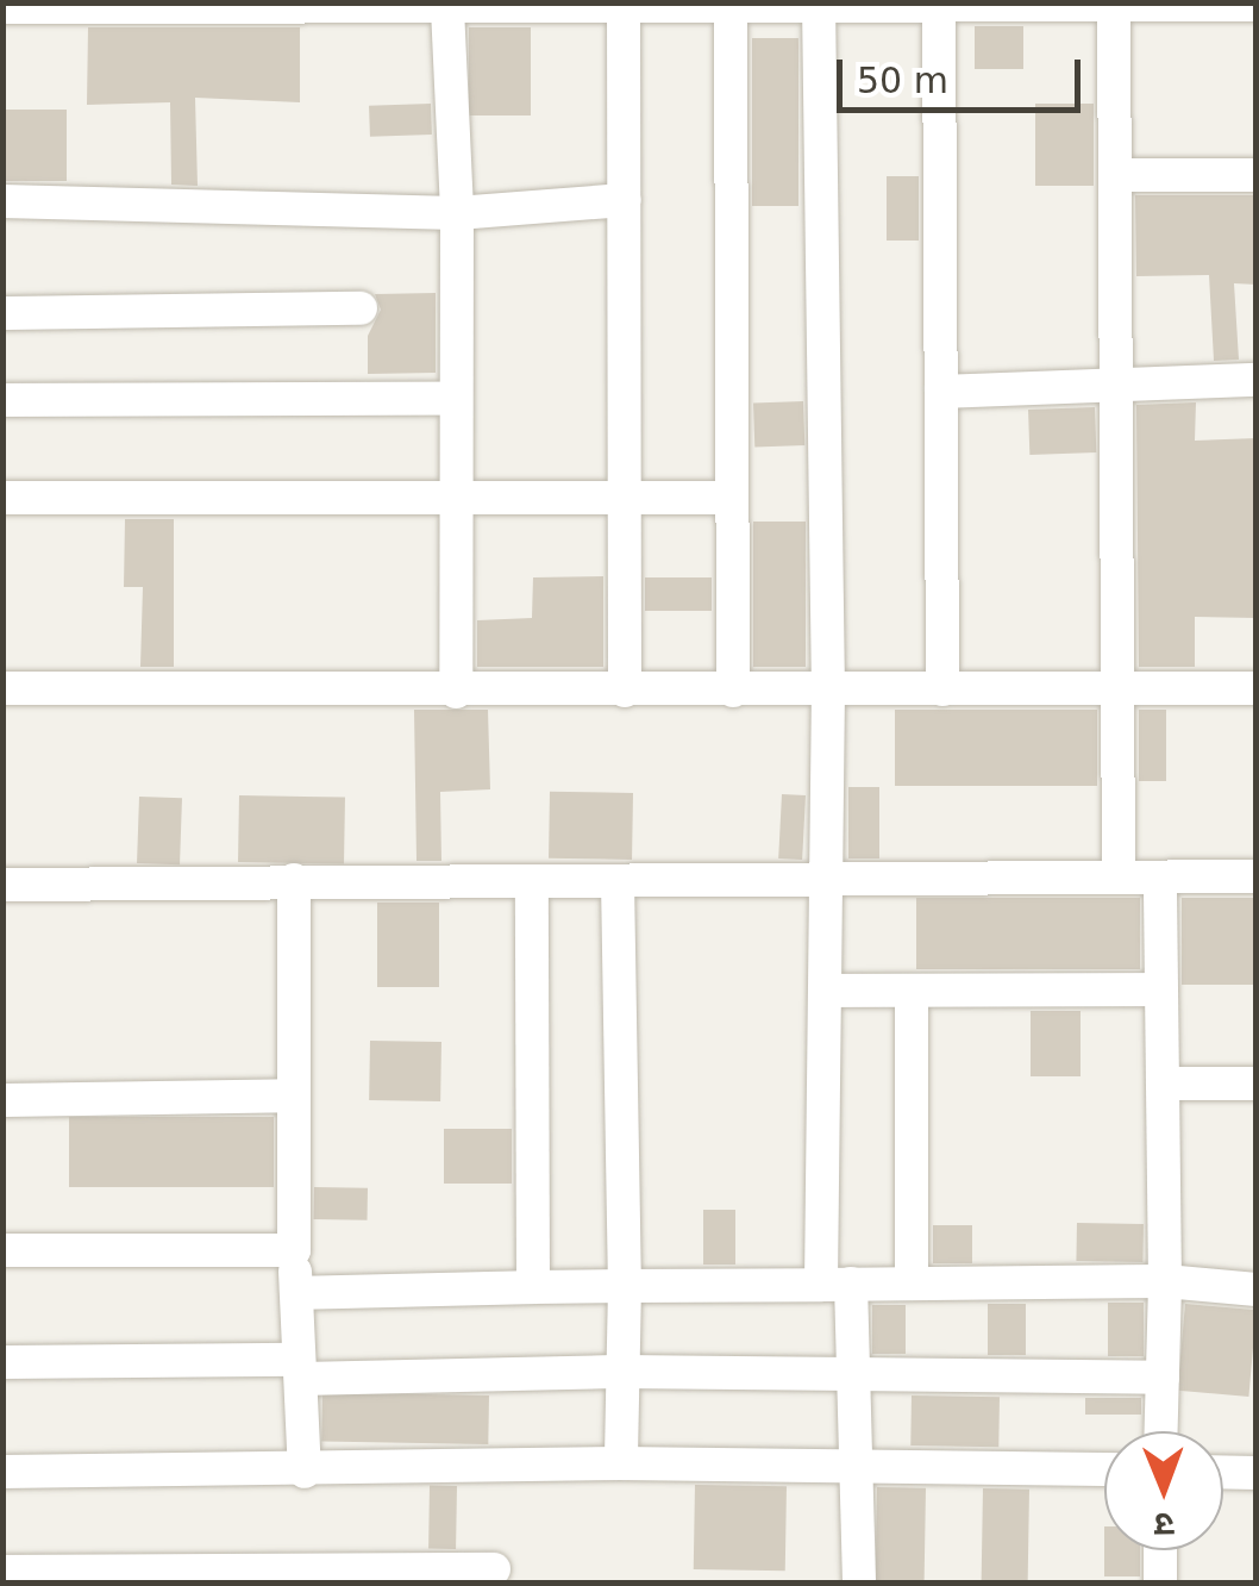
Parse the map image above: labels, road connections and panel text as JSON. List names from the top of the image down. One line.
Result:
{"scale_bar":"50 m","north":"bottom"}
